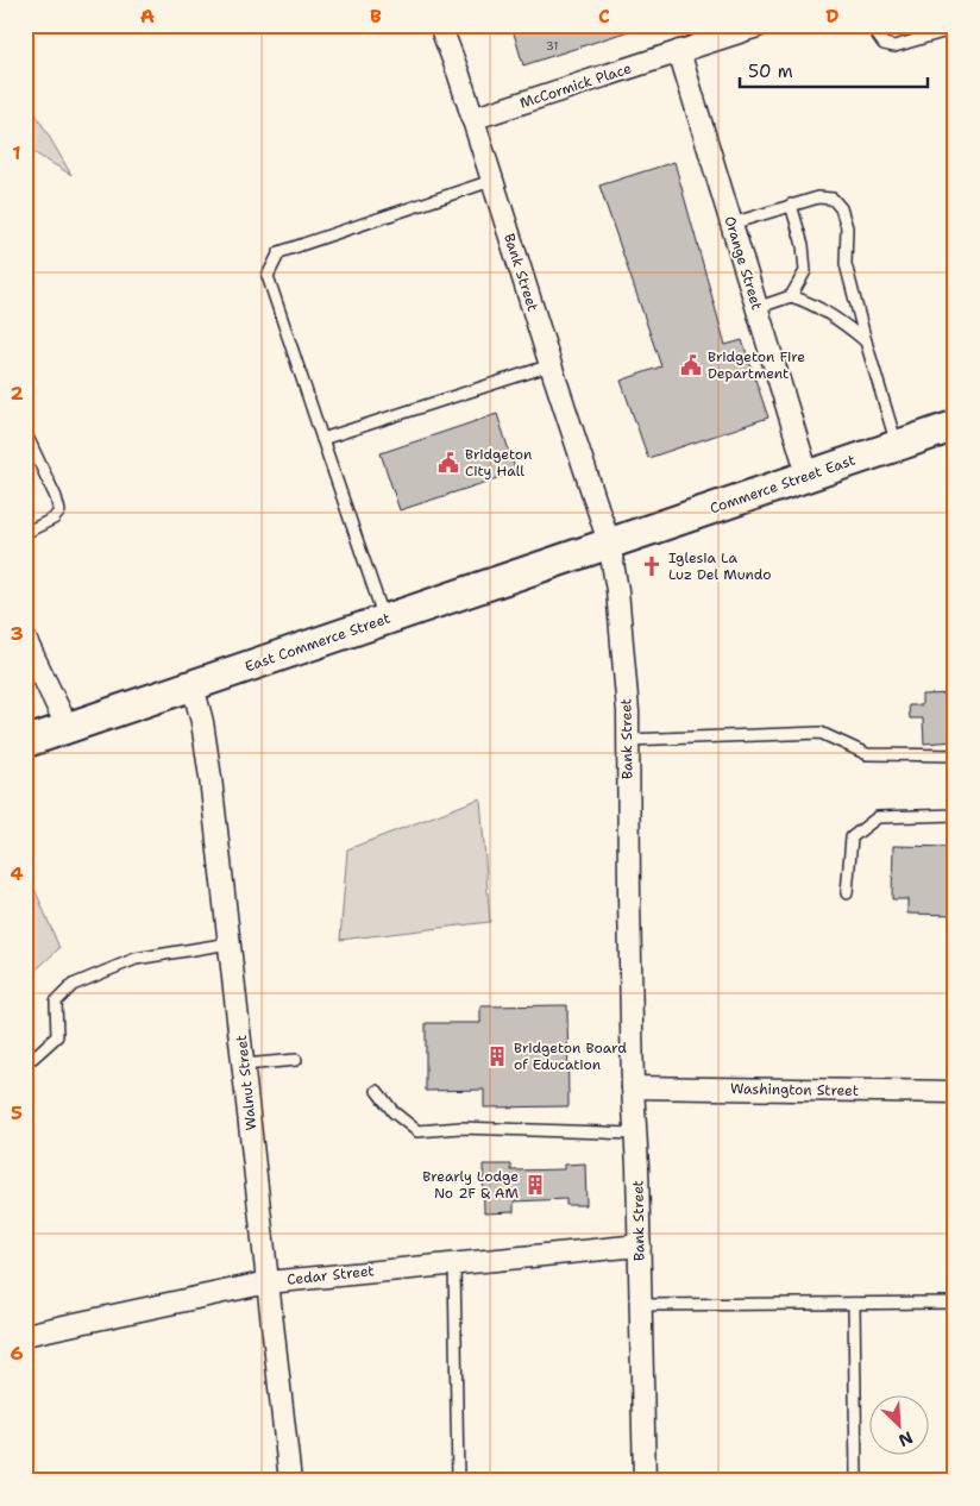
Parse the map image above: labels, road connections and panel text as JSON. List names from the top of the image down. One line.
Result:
{"streets":{"street":["McCormick Place","Orange Street","Bank Street","Commerce Street East","East Commerce Street","Walnut Street","Washington Street","Cedar Street"]},"crossings":[["McCormick Place","Orange Street"],["McCormick Place","Bank Street"],["Orange Street","Commerce Street East"],["Bank Street","Commerce Street East"],["Bank Street","East Commerce Street"],["Bank Street","Washington Street"],["Bank Street","Cedar Street"],["Commerce Street East","East Commerce Street"],["East Commerce Street","Walnut Street"],["Walnut Street","Cedar Street"]],"places":{"public building":["Bridgeton Fire Department","Bridgeton City Hall"],"church":["Iglesia La Luz Del Mundo"],"building":["Bridgeton Board of Education","Brearly Lodge No 2F & AM"]},"house_numbers":["31"],"scale_bar":"50 m","north":"bottom right","grid":{"columns":["A","B","C","D"],"rows":["1","2","3","4","5","6"]}}
